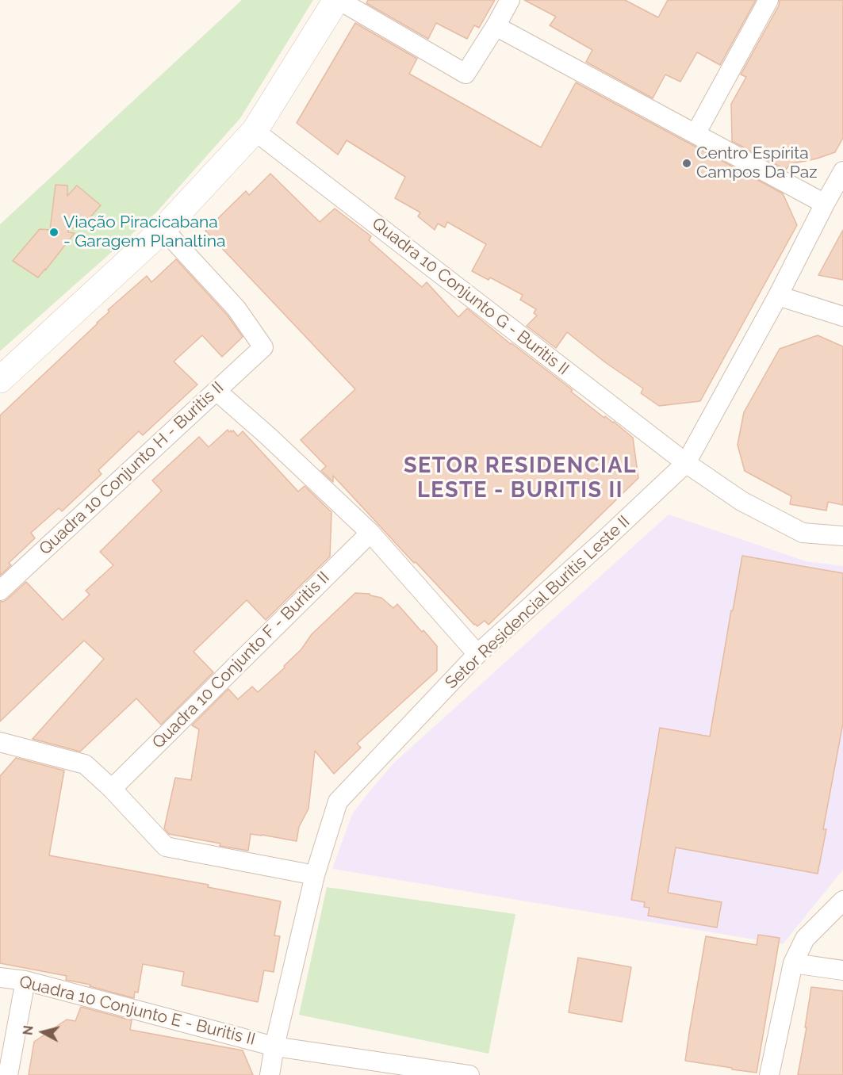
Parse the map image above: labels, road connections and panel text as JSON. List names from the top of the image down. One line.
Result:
{"streets":{"street":["Quadra 10 Conjunto G - Buritis II","Quadra 10 Conjunto H - Buritis II","Setor Residencial Buritis Leste II","Quadra 10 Conjunto F - Buritis II","Quadra 10 Conjunto E - Buritis II"]},"crossings":[["Quadra 10 Conjunto G - Buritis II","Setor Residencial Buritis Leste II"],["Setor Residencial Buritis Leste II","Quadra 10 Conjunto E - Buritis II"]],"districts":["SETOR RESIDENCIAL LESTE - BURITIS II"],"places":["Centro Espírita Campos Da Paz","Viação Piracicabana - Garagem Planaltina"],"north":"left"}
